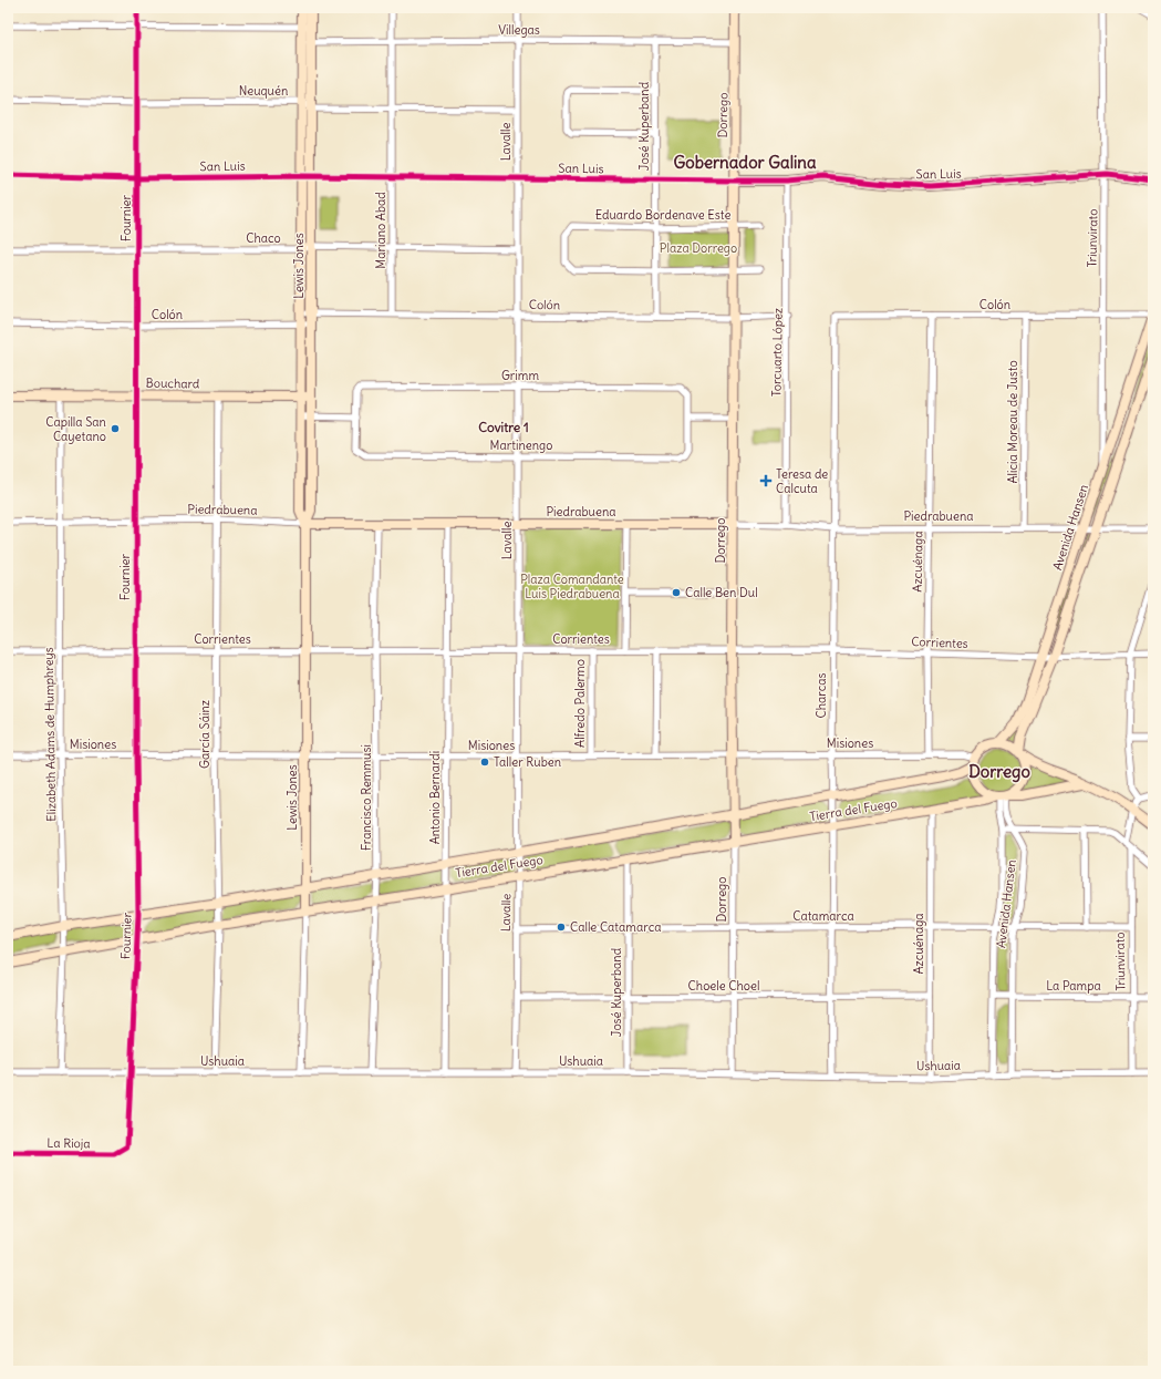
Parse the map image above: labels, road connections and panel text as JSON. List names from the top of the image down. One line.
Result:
{"streets":{"street":["Villegas","Neuquén","Dorrego","José Kuperband","Lavalle","San Luis","Eduardo Bordenave Este","Fournier","Mariano Abad","Chaco","Triunvirato","Lewis Jones","Colón","Torcuarto López","Grimm","Bouchard","Alicia Moreau de Justo","Martinengo","Piedrabuena","Avenida Hansen","Azcuénaga","Corrientes","Charcas","Alfredo Palermo","Elizabeth Adams de Humphreys","García Sáinz","Misiones","Francisco Remmusi","Antonio Bernardi","Tierra del Fuego","Catamarca","Choele Choel","La Pampa","Ushuaia","La Rioja"]},"crossings":[["Villegas","Dorrego"],["Villegas","José Kuperband"],["Villegas","Lavalle"],["Villegas","Mariano Abad"],["Villegas","Lewis Jones"],["Neuquén","Fournier"],["Neuquén","Lewis Jones"],["Dorrego","San Luis"],["Dorrego","Eduardo Bordenave Este"],["Dorrego","Colón"],["Dorrego","Piedrabuena"],["Dorrego","Corrientes"],["Dorrego","Misiones"],["Dorrego","Tierra del Fuego"],["Dorrego","Catamarca"],["Dorrego","Choele Choel"],["Dorrego","Ushuaia"],["José Kuperband","San Luis"],["José Kuperband","Eduardo Bordenave Este"],["José Kuperband","Colón"],["José Kuperband","Tierra del Fuego"],["José Kuperband","Catamarca"],["José Kuperband","Choele Choel"],["José Kuperband","Ushuaia"],["Lavalle","San Luis"],["Lavalle","Chaco"],["Lavalle","Colón"],["Lavalle","Grimm"],["Lavalle","Martinengo"],["Lavalle","Piedrabuena"],["Lavalle","Corrientes"],["Lavalle","Misiones"],["Lavalle","Tierra del Fuego"],["Lavalle","Catamarca"],["Lavalle","Choele Choel"],["Lavalle","Ushuaia"],["San Luis","Fournier"],["San Luis","Mariano Abad"],["San Luis","Triunvirato"],["San Luis","Lewis Jones"],["San Luis","Torcuarto López"],["Fournier","Chaco"],["Fournier","Colón"],["Fournier","Bouchard"],["Fournier","Piedrabuena"],["Fournier","Corrientes"],["Fournier","Misiones"],["Fournier","Tierra del Fuego"],["Fournier","Ushuaia"],["Fournier","La Rioja"],["Mariano Abad","Chaco"],["Mariano Abad","Colón"],["Chaco","Lewis Jones"],["Triunvirato","Colón"],["Triunvirato","Avenida Hansen"],["Triunvirato","Catamarca"],["Triunvirato","La Pampa"],["Triunvirato","Ushuaia"],["Lewis Jones","Colón"],["Lewis Jones","Bouchard"],["Lewis Jones","Piedrabuena"],["Lewis Jones","Corrientes"],["Lewis Jones","Misiones"],["Lewis Jones","Tierra del Fuego"],["Lewis Jones","Ushuaia"],["Colón","Torcuarto López"],["Colón","Alicia Moreau de Justo"],["Colón","Avenida Hansen"],["Colón","Azcuénaga"],["Colón","Charcas"],["Torcuarto López","Piedrabuena"],["Grimm","Martinengo"],["Bouchard","Elizabeth Adams de Humphreys"],["Bouchard","García Sáinz"],["Alicia Moreau de Justo","Piedrabuena"],["Piedrabuena","Avenida Hansen"],["Piedrabuena","Azcuénaga"],["Piedrabuena","Charcas"],["Piedrabuena","Elizabeth Adams de Humphreys"],["Piedrabuena","García Sáinz"],["Piedrabuena","Francisco Remmusi"],["Piedrabuena","Antonio Bernardi"],["Avenida Hansen","Corrientes"],["Avenida Hansen","Misiones"],["Avenida Hansen","Tierra del Fuego"],["Avenida Hansen","Catamarca"],["Avenida Hansen","La Pampa"],["Avenida Hansen","Ushuaia"],["Azcuénaga","Corrientes"],["Azcuénaga","Misiones"],["Azcuénaga","Tierra del Fuego"],["Azcuénaga","Catamarca"],["Azcuénaga","Choele Choel"],["Azcuénaga","Ushuaia"],["Corrientes","Charcas"],["Corrientes","Alfredo Palermo"],["Corrientes","Elizabeth Adams de Humphreys"],["Corrientes","García Sáinz"],["Corrientes","Francisco Remmusi"],["Corrientes","Antonio Bernardi"],["Charcas","Misiones"],["Charcas","Tierra del Fuego"],["Charcas","Catamarca"],["Charcas","Choele Choel"],["Charcas","Ushuaia"],["Alfredo Palermo","Misiones"],["Elizabeth Adams de Humphreys","Misiones"],["Elizabeth Adams de Humphreys","Tierra del Fuego"],["Elizabeth Adams de Humphreys","Ushuaia"],["García Sáinz","Misiones"],["García Sáinz","Tierra del Fuego"],["García Sáinz","Ushuaia"],["Misiones","Francisco Remmusi"],["Misiones","Antonio Bernardi"],["Misiones","Tierra del Fuego"],["Francisco Remmusi","Tierra del Fuego"],["Francisco Remmusi","Ushuaia"],["Antonio Bernardi","Tierra del Fuego"],["Antonio Bernardi","Ushuaia"]],"districts":["Gobernador Galina","Covitre 1","Dorrego"],"parks":["Plaza Dorrego","Plaza Comandante Luis Piedrabuena"],"places":{"other":["Capilla San Cayetano","Calle Ben Dul","Taller Ruben","Calle Catamarca"],"health":["Teresa de Calcuta"]}}
